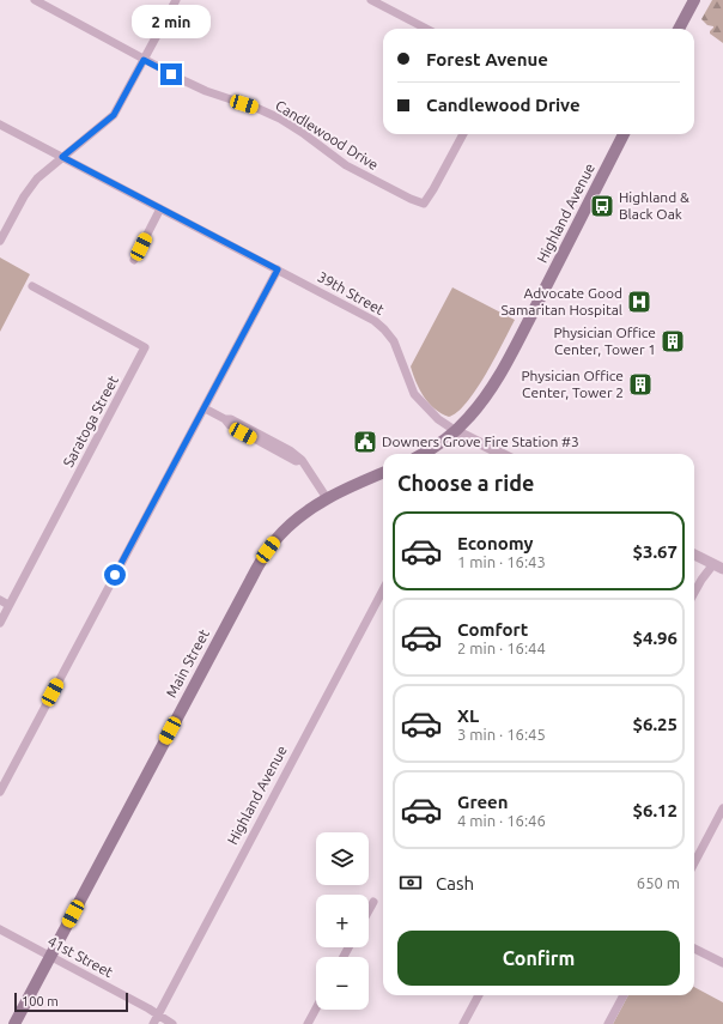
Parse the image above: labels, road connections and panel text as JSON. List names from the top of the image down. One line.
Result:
{"streets":{"main road":["Highland Avenue","Main Street"],"street":["Candlewood Drive","39th Street","Saratoga Street","41st Street"]},"crossings":[["Highland Avenue","39th Street"],["Highland Avenue","41st Street"],["Main Street","41st Street"]],"places":{"bus stop":["Highland & Black Oak"],"hospital":["Advocate Good Samaritan Hospital"],"building":["Physician Office Center, Tower 1","Physician Office Center, Tower 2"],"public building":["Downers Grove Fire Station #3"]},"scale_bar":"100 m","page":{"bubble":"2 min","banner":["Forest Avenue","Candlewood Drive"],"heading":"Choose a ride","list":[{"name":"Economy","note":"1 min · 16:43","value":"$3.67"},{"name":"Comfort","note":"2 min · 16:44","value":"$4.96"},{"name":"XL","note":"3 min · 16:45","value":"$6.25"},{"name":"Green","note":"4 min · 16:46","value":"$6.12"}],"map_buttons":["+","−"],"pay":["Cash","650 m"],"buttons":"Confirm","scale":"100 m"}}
